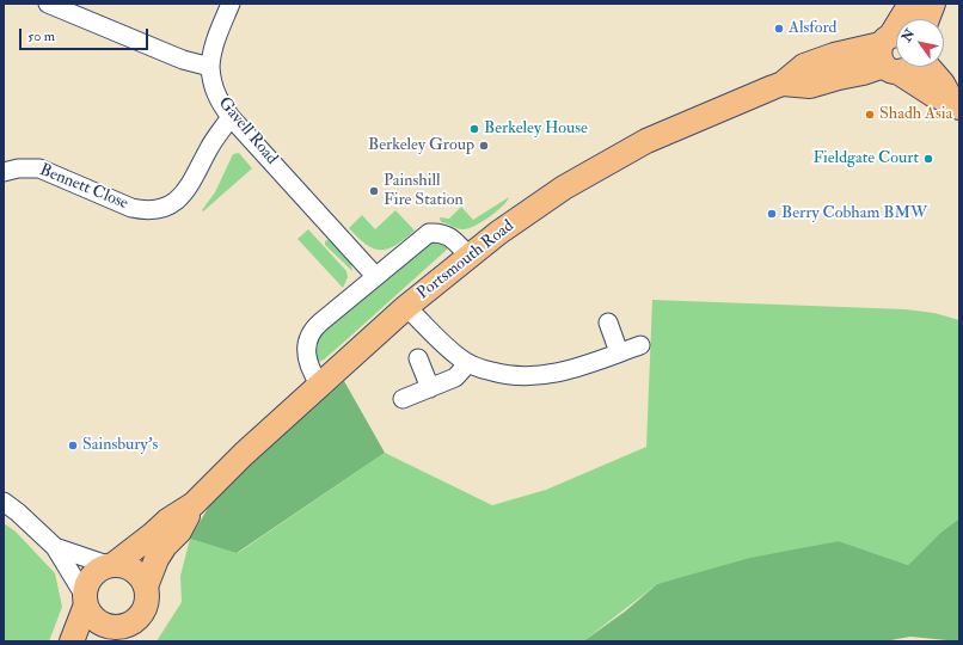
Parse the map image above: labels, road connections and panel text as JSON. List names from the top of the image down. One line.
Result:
{"streets":{"main road":["Portsmouth Road"],"street":["Gavell Road","Bennett Close"]},"crossings":[["Gavell Road","Bennett Close"]],"places":["Alsford","Shadh Asia","Berkeley House","Berkeley Group","Fieldgate Court","Painshill Fire Station","Berry Cobham BMW","Sainsbury's"],"scale_bar":"50 m","north":"top left"}
